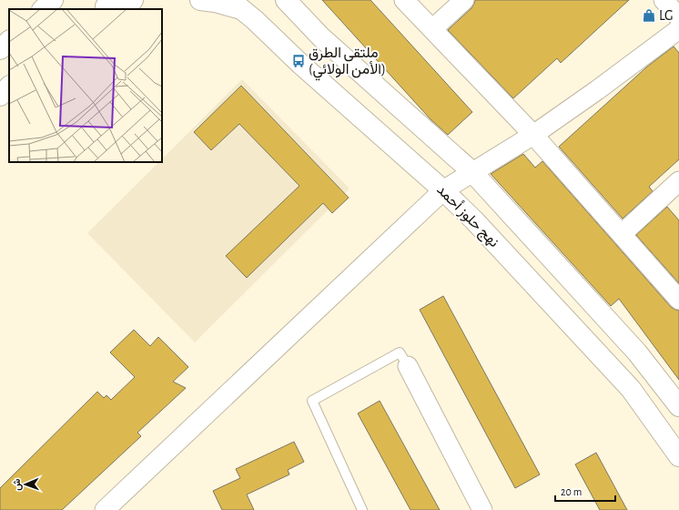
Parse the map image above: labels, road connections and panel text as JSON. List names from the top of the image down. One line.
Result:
{"streets":{"main road":["نهج حلوز أحمد"]},"places":{"shop":["LG"],"bus stop":["ملتقى الطرق (الأمن الولائي)"]},"scale_bar":"20 m","north":"left"}
